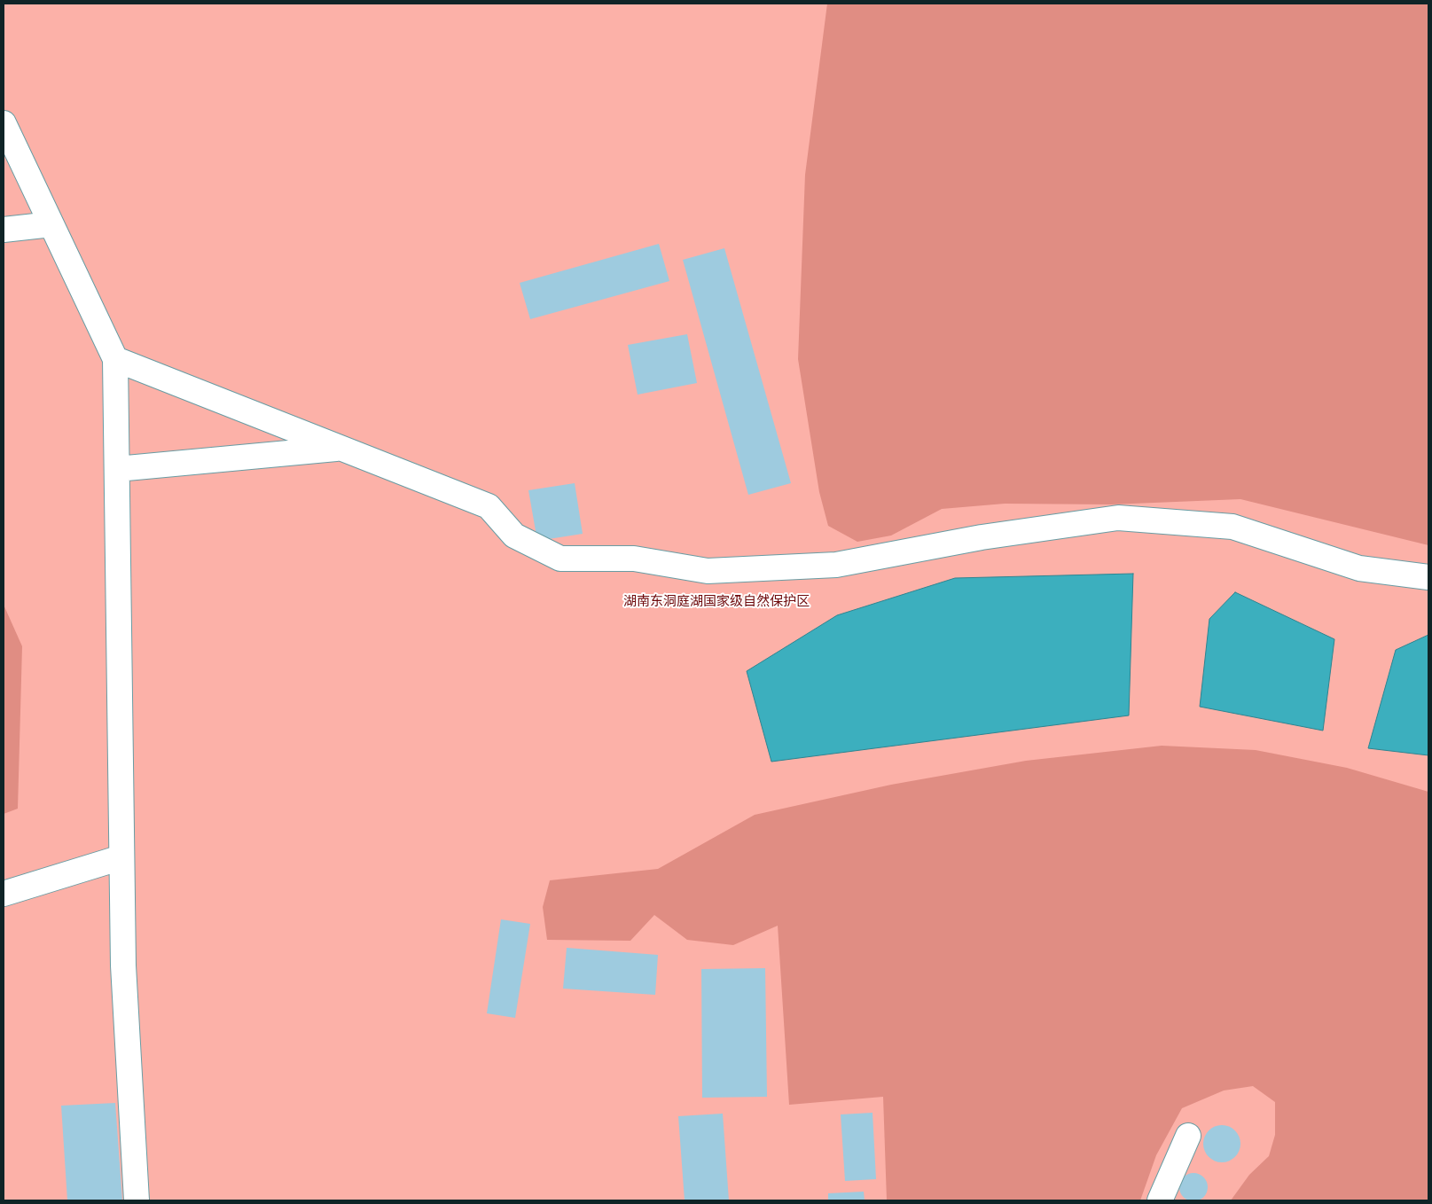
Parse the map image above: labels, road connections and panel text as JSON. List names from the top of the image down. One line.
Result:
{"parks":["湖南东洞庭湖国家级自然保护区"]}
